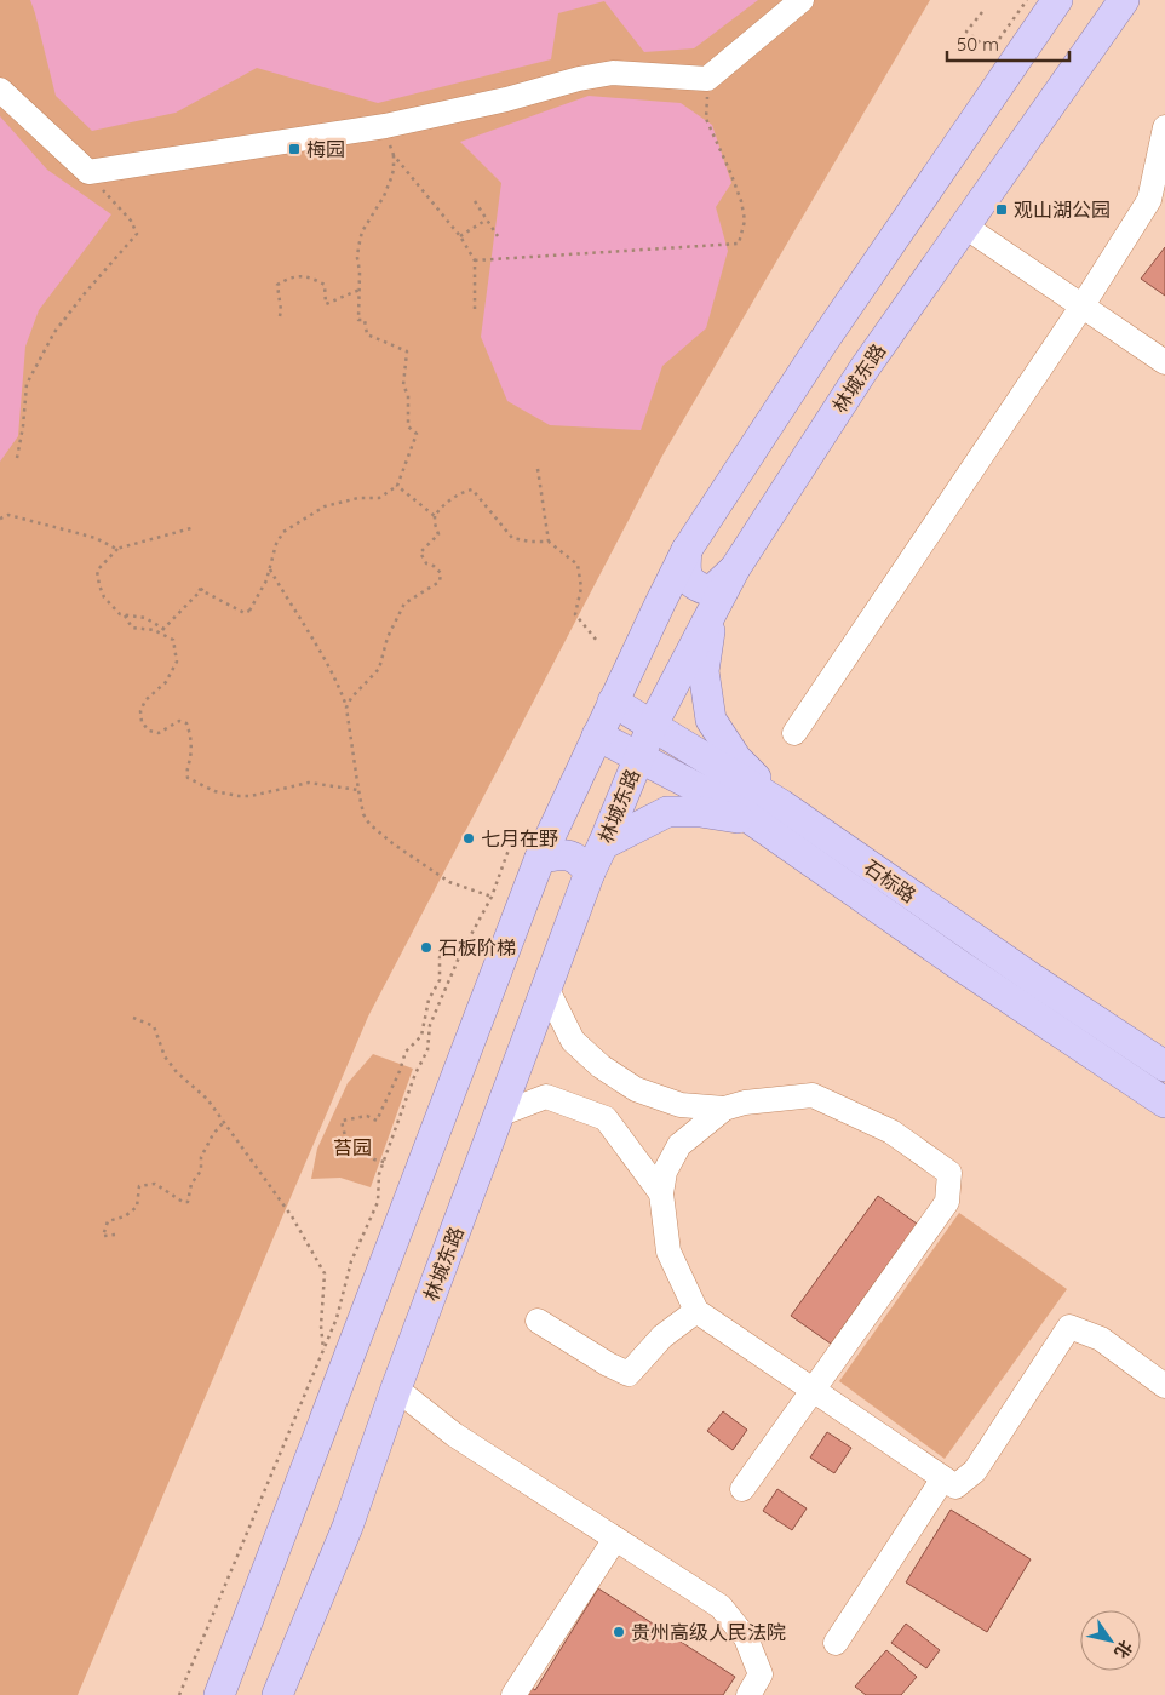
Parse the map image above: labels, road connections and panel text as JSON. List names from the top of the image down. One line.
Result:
{"streets":{"main road":["林城东路","石标路"]},"crossings":[["林城东路","石标路"]],"parks":["苔园"],"places":{"transit":["梅园","观山湖公园"],"other":["七月在野","石板阶梯","贵州高级人民法院"]},"scale_bar":"50 m","north":"bottom right"}
